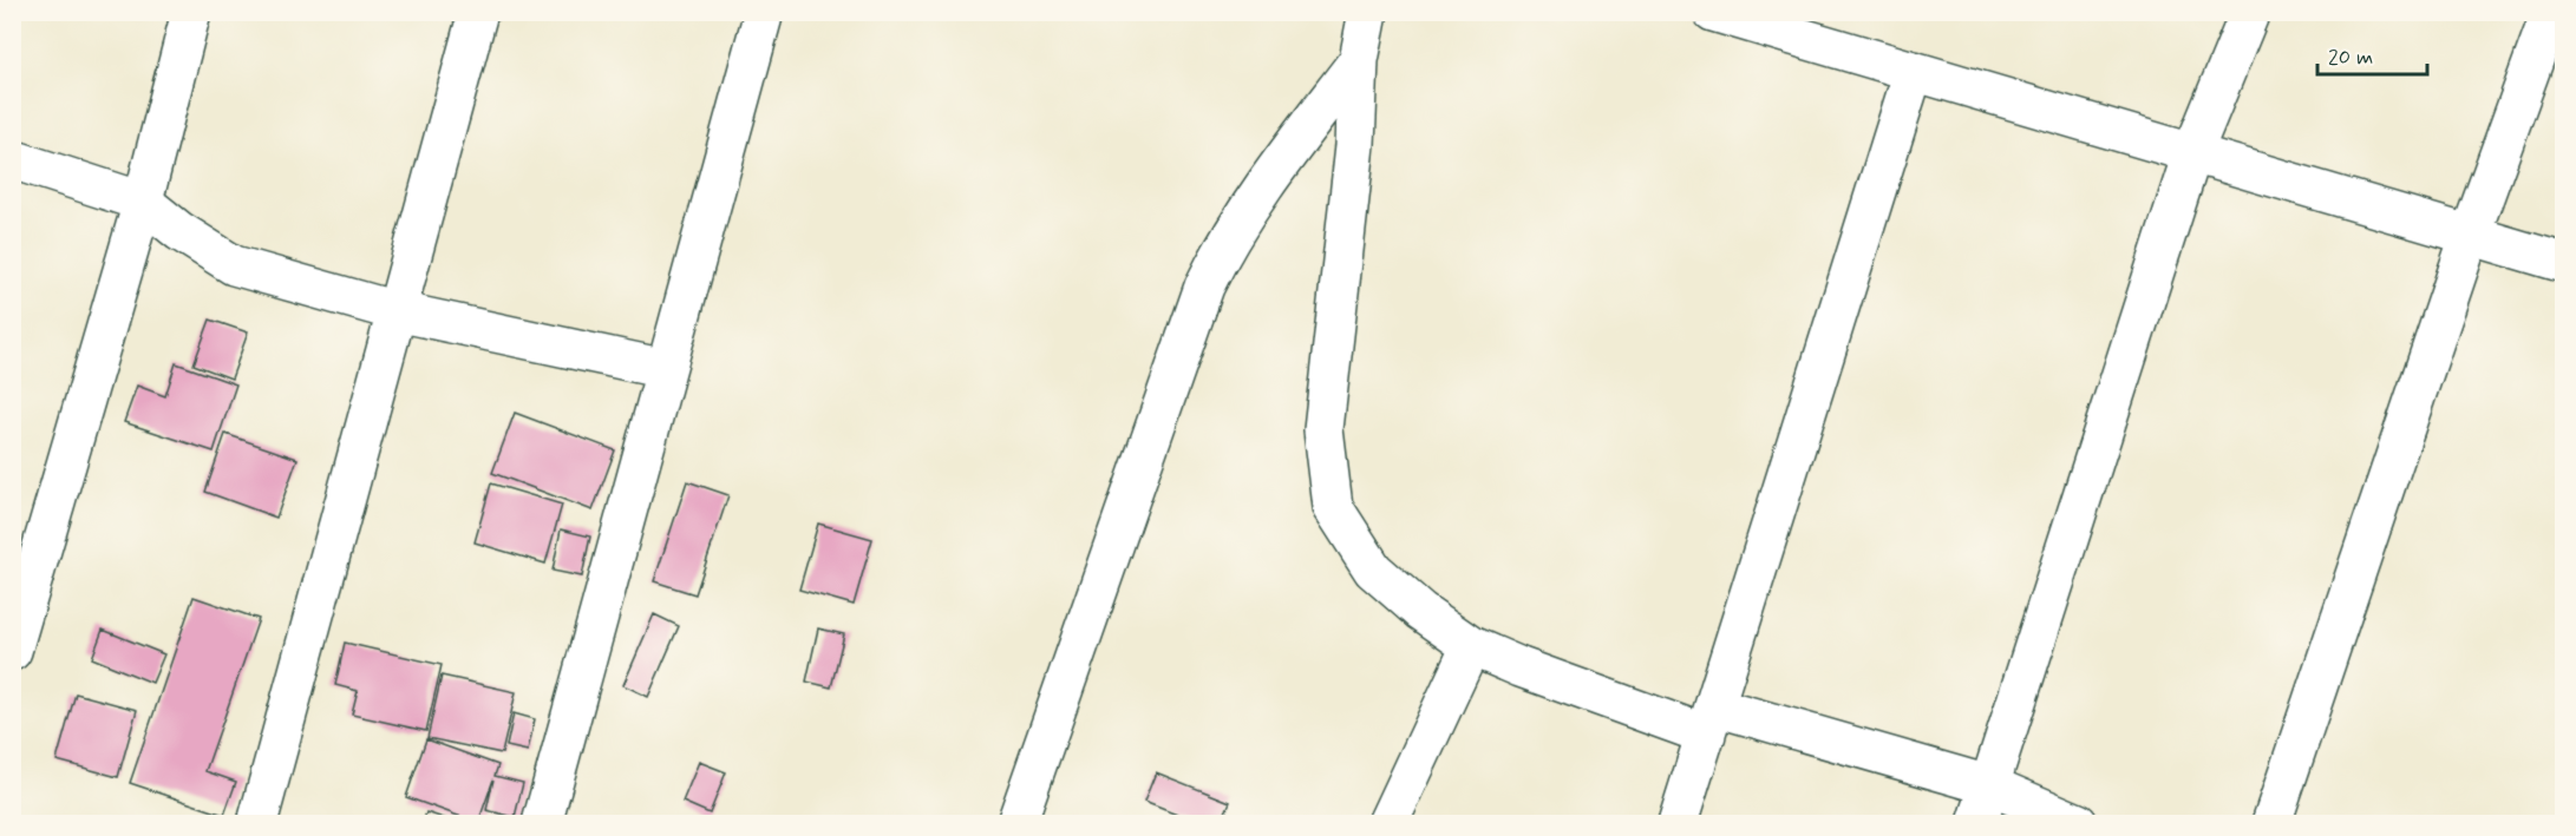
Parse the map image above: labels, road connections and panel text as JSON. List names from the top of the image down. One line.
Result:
{"scale_bar":"20 m"}
